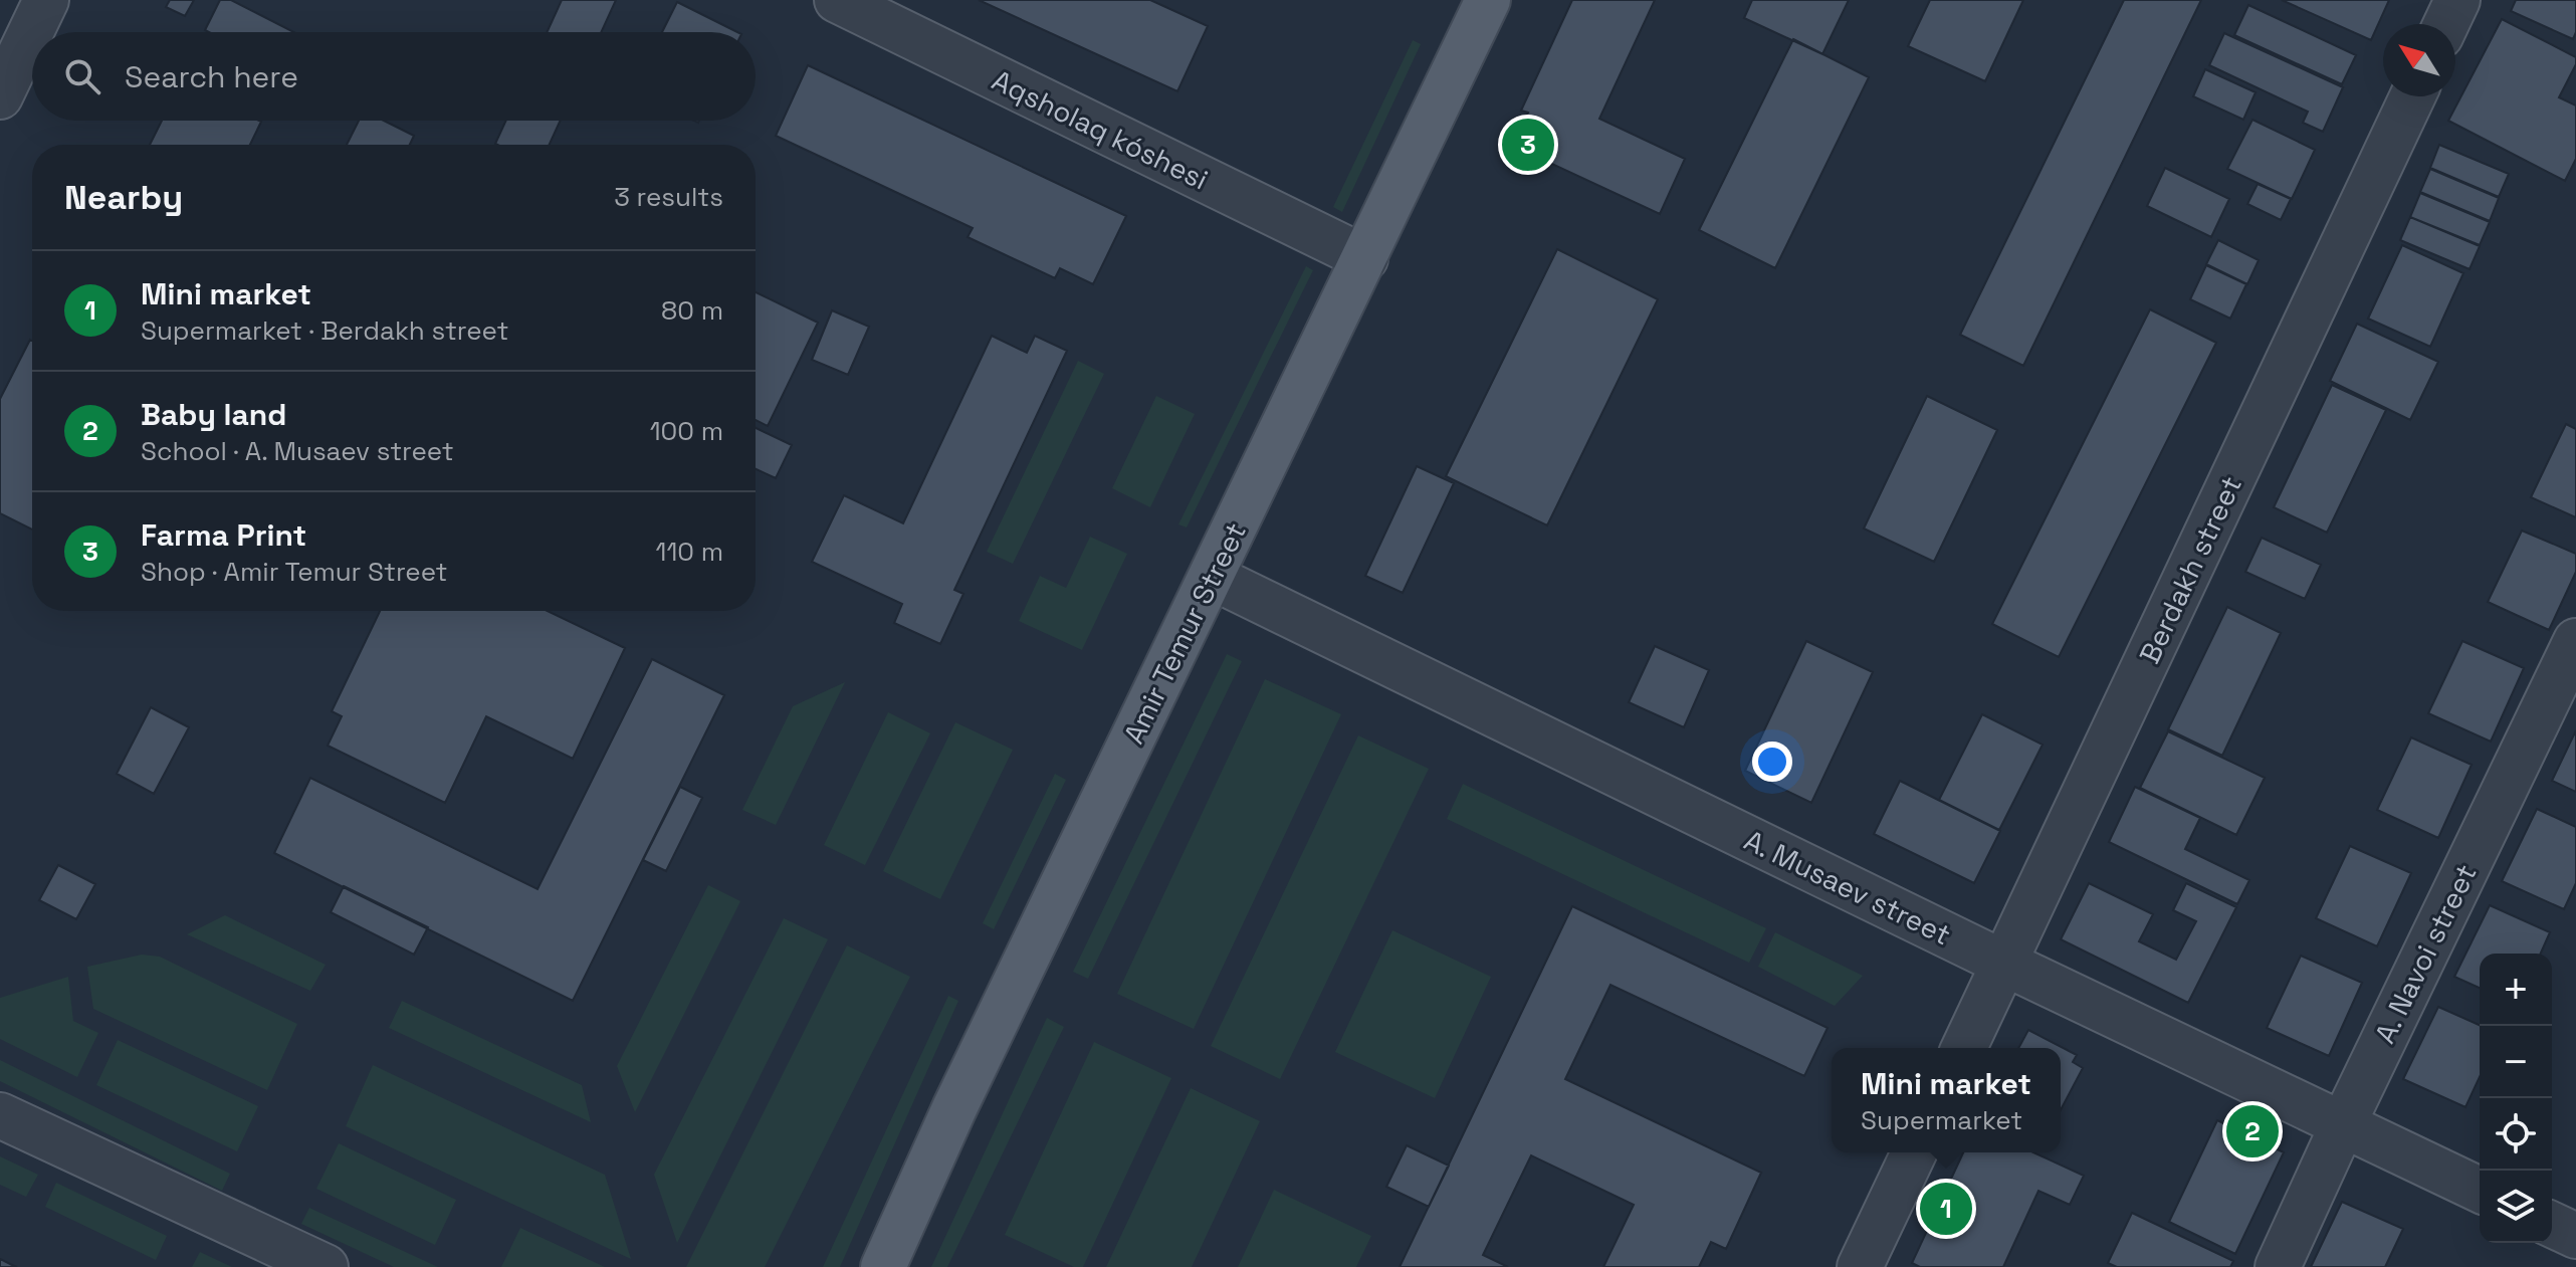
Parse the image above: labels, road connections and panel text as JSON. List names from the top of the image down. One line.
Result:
{"streets":{"main road":["Amir Temur Street"],"street":["Aqsholaq kóshesi","Berdakh street","A. Musaev street","A. Navoi street"]},"crossings":[["Aqsholaq kóshesi","Amir Temur Street"],["Berdakh street","A. Musaev street"],["Amir Temur Street","A. Musaev street"],["A. Musaev street","A. Navoi street"]],"north":"top left","page":{"search":"Search here","pins":["3","2","1"],"heading":["Nearby","3 results"],"list":[{"mark":"1","name":"Mini market","note":"Supermarket · Berdakh street","value":"80 m"},{"mark":"2","name":"Baby land","note":"School · A. Musaev street","value":"100 m"},{"mark":"3","name":"Farma Print","note":"Shop · Amir Temur Street","value":"110 m"}],"map_buttons":["+","−"],"popup":["Mini market","Supermarket"]}}
